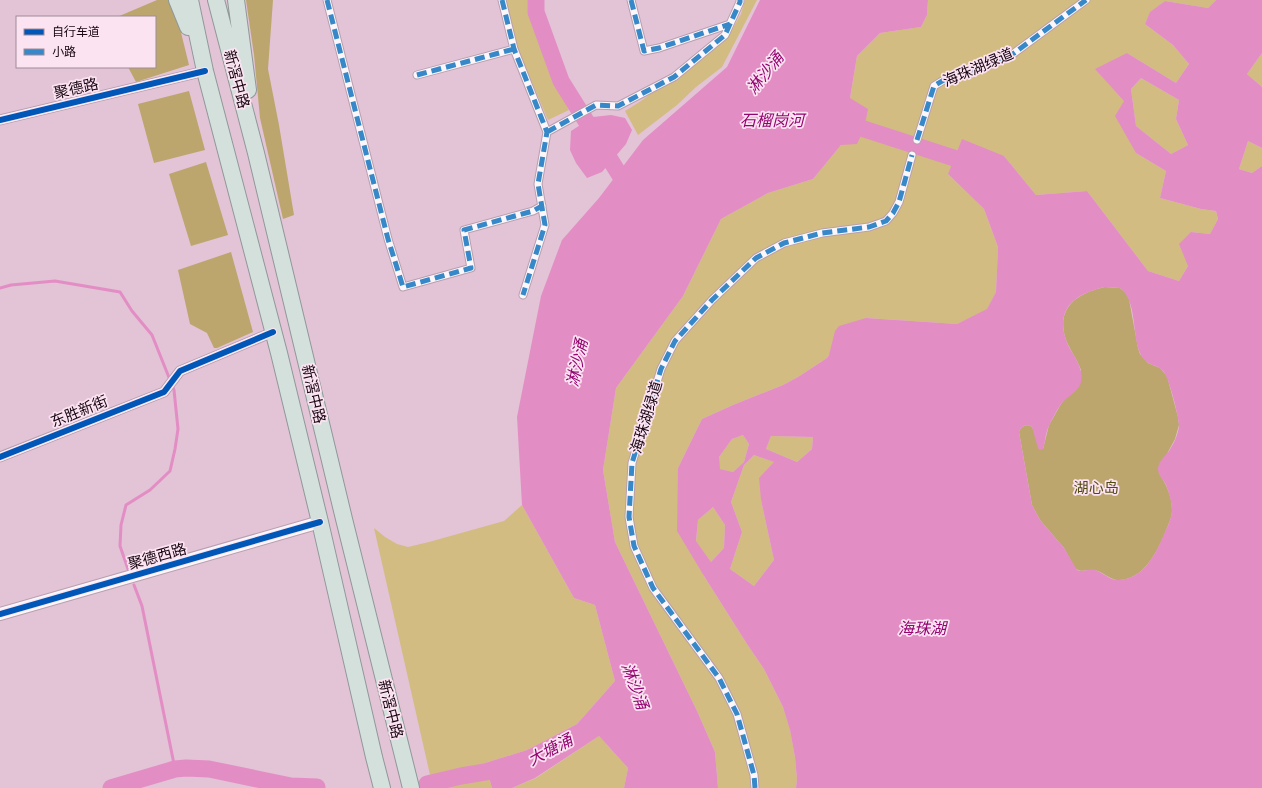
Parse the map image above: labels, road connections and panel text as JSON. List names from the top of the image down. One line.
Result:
{"streets":{"highway":["新滘中路"],"street":["海珠湖绿道","聚德路","东胜新街","聚德西路"]},"crossings":[["新滘中路","聚德路"],["新滘中路","东胜新街"],["新滘中路","聚德西路"]],"water":["淋沙涌","石榴岗河","海珠湖","大塘涌"],"parks":["湖心岛"],"legend":["自行车道","小路"]}
